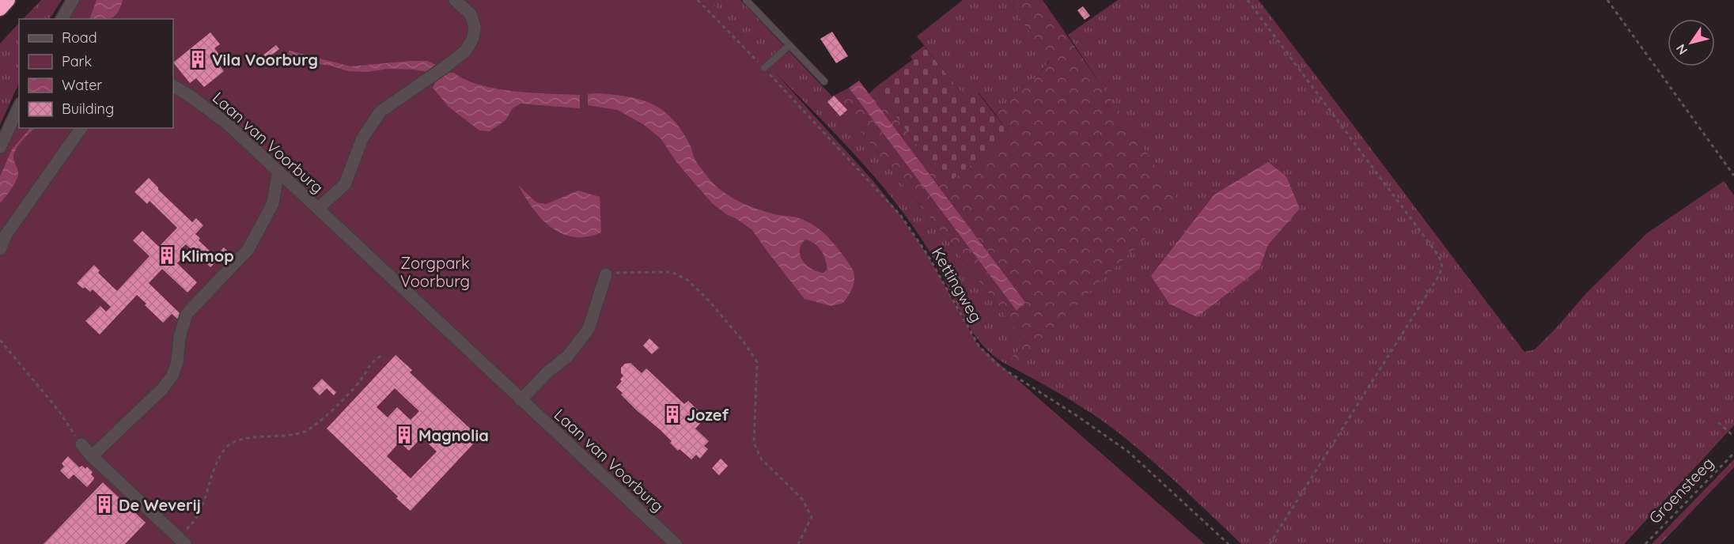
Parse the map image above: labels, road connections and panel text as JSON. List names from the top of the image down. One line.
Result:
{"streets":{"street":["Laan van Voorburg"],"path":["Kettingweg","Groensteeg"]},"parks":["Zorgpark Voorburg"],"places":{"building":["Vila Voorburg","Klimop","Jozef","Magnolia","De Weverij"]},"legend":["Road","Park","Water","Building"],"north":"bottom left"}
